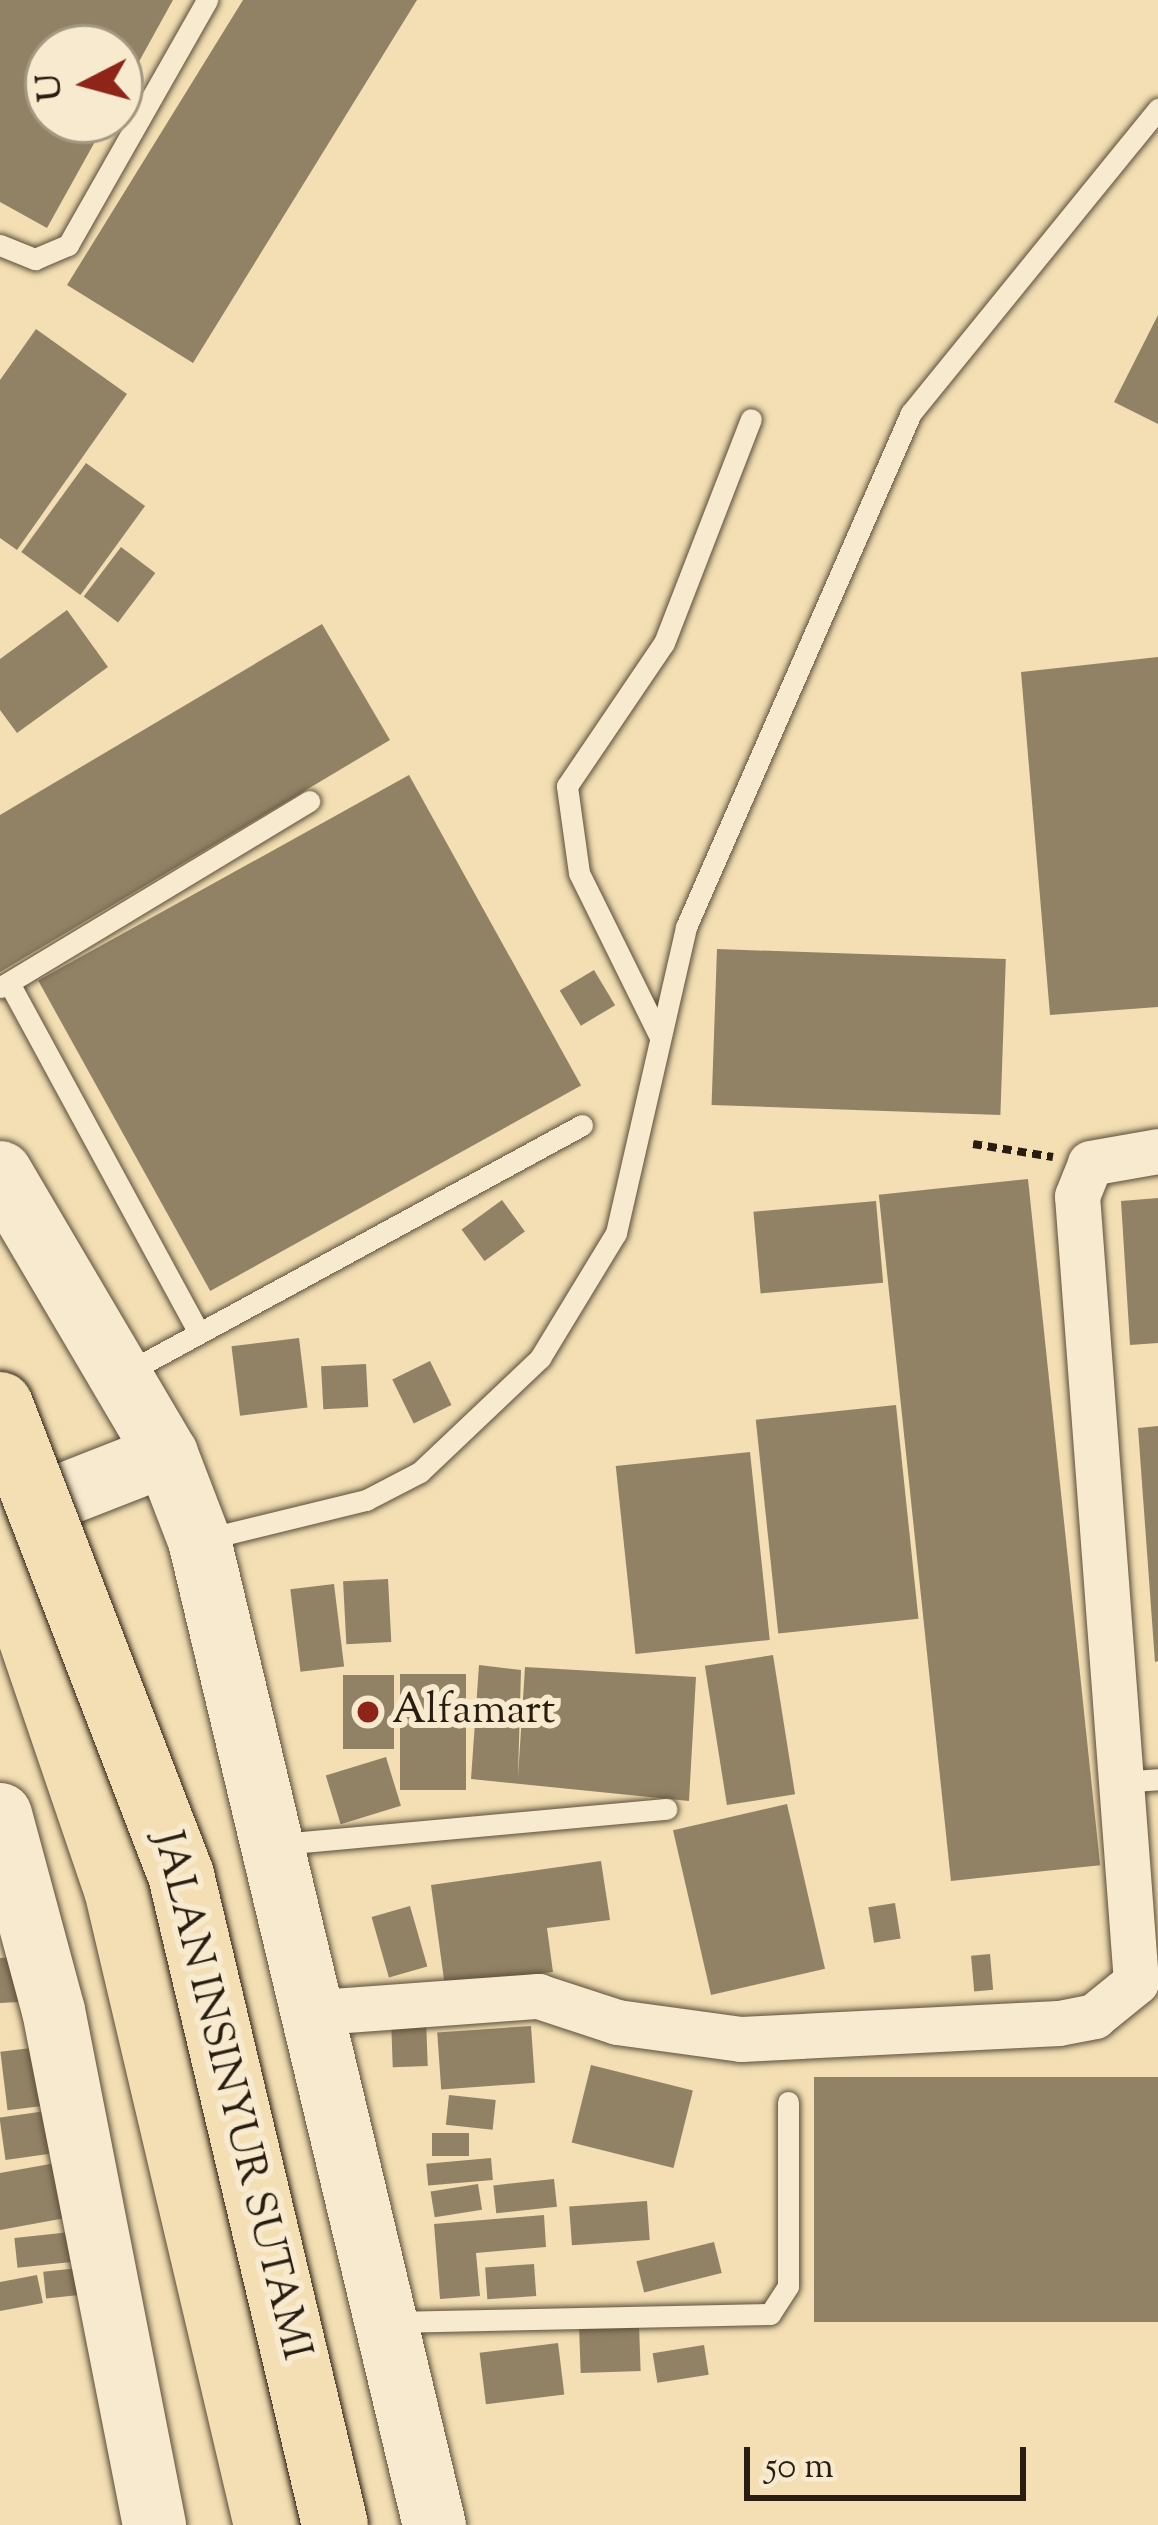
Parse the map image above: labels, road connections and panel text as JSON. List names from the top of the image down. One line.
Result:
{"streets":{"highway":["JALAN INSINYUR SUTAMI"]},"places":["Alfamart"],"scale_bar":"50 m","north":"left"}
